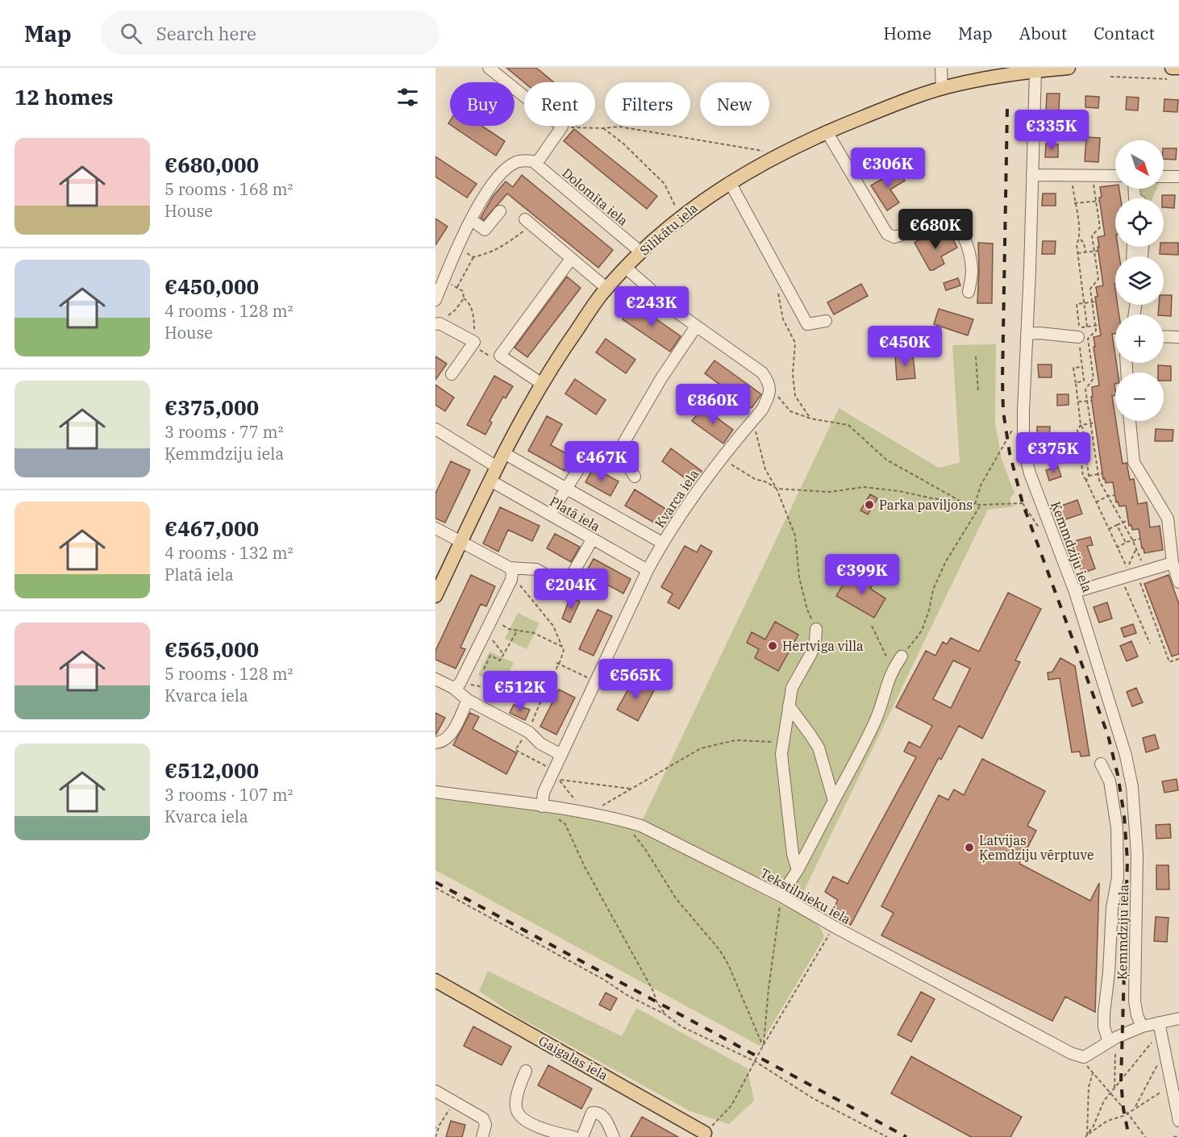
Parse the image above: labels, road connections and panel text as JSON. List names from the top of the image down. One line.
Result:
{"streets":{"main road":["Silikātu iela","Gaigalas iela"],"street":["Dolomīta iela","Kvarca iela","Platā iela","Ķemmdziju iela","Tekstilnieku iela"]},"crossings":[["Dolomīta iela","Silikātu iela"],["Silikātu iela","Platā iela"],["Silikātu iela","Ķemmdziju iela"],["Kvarca iela","Platā iela"],["Kvarca iela","Tekstilnieku iela"]],"places":["Parka paviljons","Hertviga villa","Latvijas Ķemdziju vērptuve"],"north":"bottom right","page":{"header":"Map","search":"Search here","nav":["Home","Map","About","Contact"],"heading":"12 homes","chip":["Buy","Rent","Filters","New"],"price":["€335K","€306K","€680K","€243K","€450K","€860K","€375K","€467K","€399K","€204K","€565K","€512K"],"list":[{"name":"€680,000","note":"5 rooms · 168 m² · House"},{"name":"€450,000","note":"4 rooms · 128 m² · House"},{"name":"€375,000","note":"3 rooms · 77 m² · Ķemmdziju iela"},{"name":"€467,000","note":"4 rooms · 132 m² · Platā iela"},{"name":"€565,000","note":"5 rooms · 128 m² · Kvarca iela"},{"name":"€512,000","note":"3 rooms · 107 m² · Kvarca iela"}],"map_buttons":["+","−"]}}
